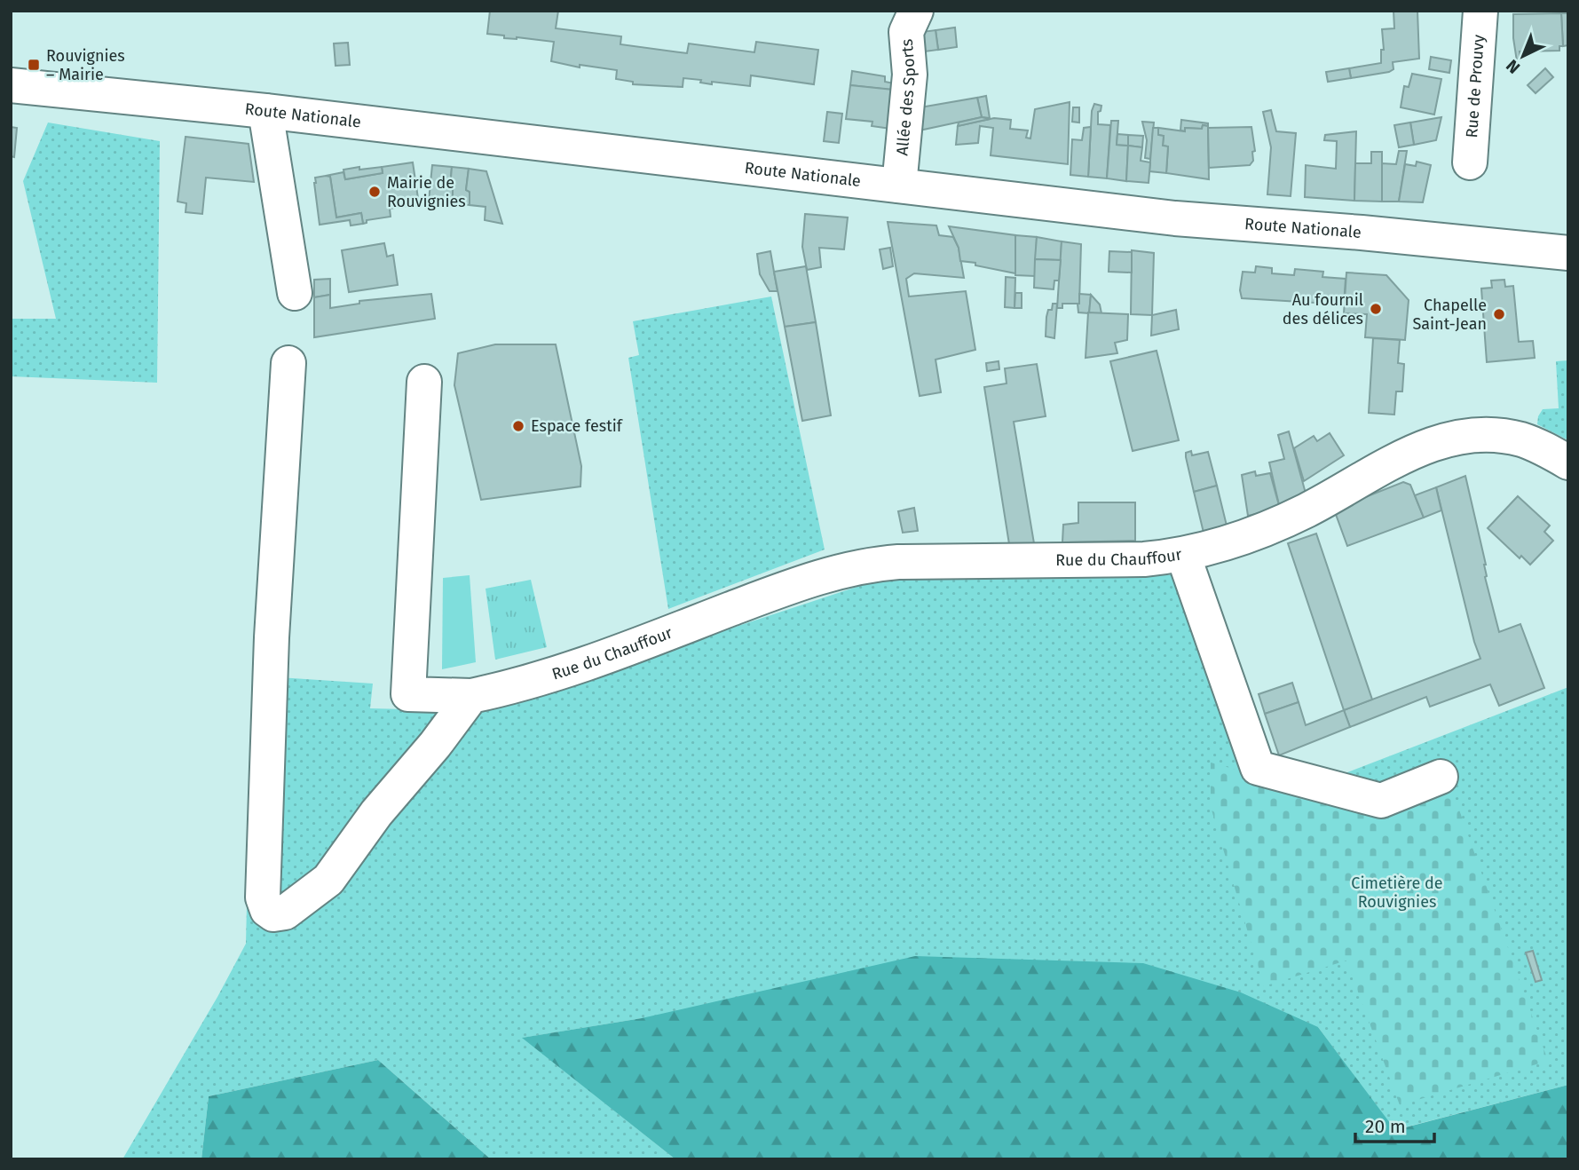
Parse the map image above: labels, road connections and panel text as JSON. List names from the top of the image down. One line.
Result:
{"streets":{"street":["Rue de Prouvy","Allée des Sports","Route Nationale","Rue du Chauffour"]},"crossings":[["Allée des Sports","Route Nationale"]],"parks":["Cimetière de Rouvignies"],"places":{"transit":["Rouvignies – Mairie"],"other":["Mairie de Rouvignies","Au fournil des délices","Chapelle Saint-Jean","Espace festif"]},"scale_bar":"20 m","north":"bottom left"}
